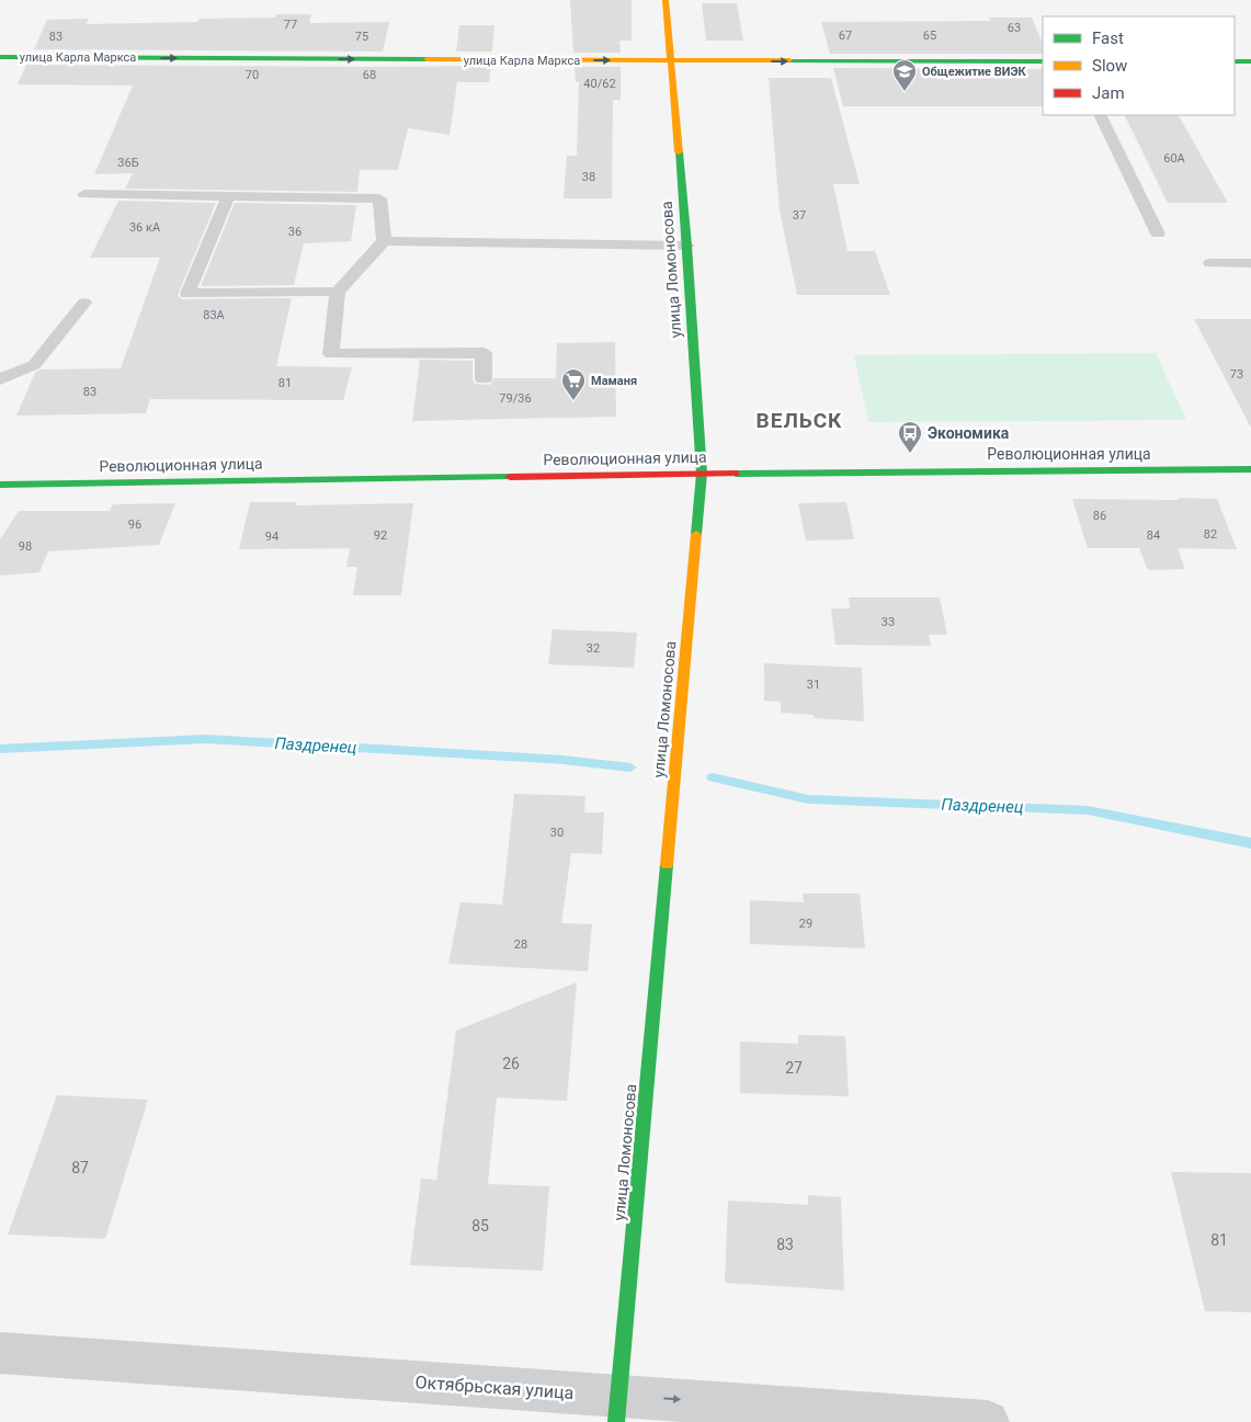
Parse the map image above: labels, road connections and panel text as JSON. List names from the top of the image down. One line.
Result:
{"streets":{"street":["улица Карла Маркса","улица Ломоносова","Революционная улица","Октябрьская улица"]},"crossings":[["улица Карла Маркса","улица Ломоносова"],["улица Ломоносова","Революционная улица"],["улица Ломоносова","Октябрьская улица"]],"one_way":["улица Карла Маркса","Октябрьская улица"],"districts":["ВЕЛЬСК"],"water":["Паздренец"],"places":{"school or university":["Общежитие ВИЭК"],"supermarket":["Маманя"],"bus stop":["Экономика"]},"house_numbers":["77","63","67","65","83","75","70","68","40/62","60А","36Б","38","37","36 кА","36","83А","73","81","83","79/36","86","96","82","92","84","94","98","33","32","31","30","29","28","26","27","87","85","81","83"],"legend":["Fast","Slow","Jam"]}
